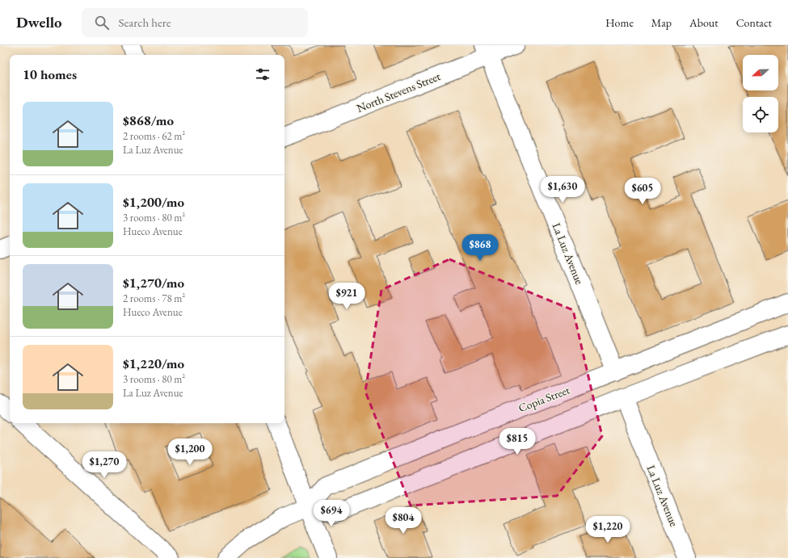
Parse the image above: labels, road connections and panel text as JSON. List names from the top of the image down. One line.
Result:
{"streets":{"street":["North Stevens Street","La Luz Avenue","Copia Street"]},"crossings":[["North Stevens Street","La Luz Avenue"],["La Luz Avenue","Copia Street"]],"north":"left","page":{"header":"Dwello","search":"Search here","nav":["Home","Map","About","Contact"],"heading":"10 homes","list":[{"name":"$868/mo","note":"2 rooms · 62 m² · La Luz Avenue"},{"name":"$1,200/mo","note":"3 rooms · 80 m² · Hueco Avenue"},{"name":"$1,270/mo","note":"2 rooms · 78 m² · Hueco Avenue"},{"name":"$1,220/mo","note":"3 rooms · 80 m² · La Luz Avenue"}],"price":["$1,630","$605","$868","$921","$815","$1,200","$1,270","$694","$804","$1,220"]}}
